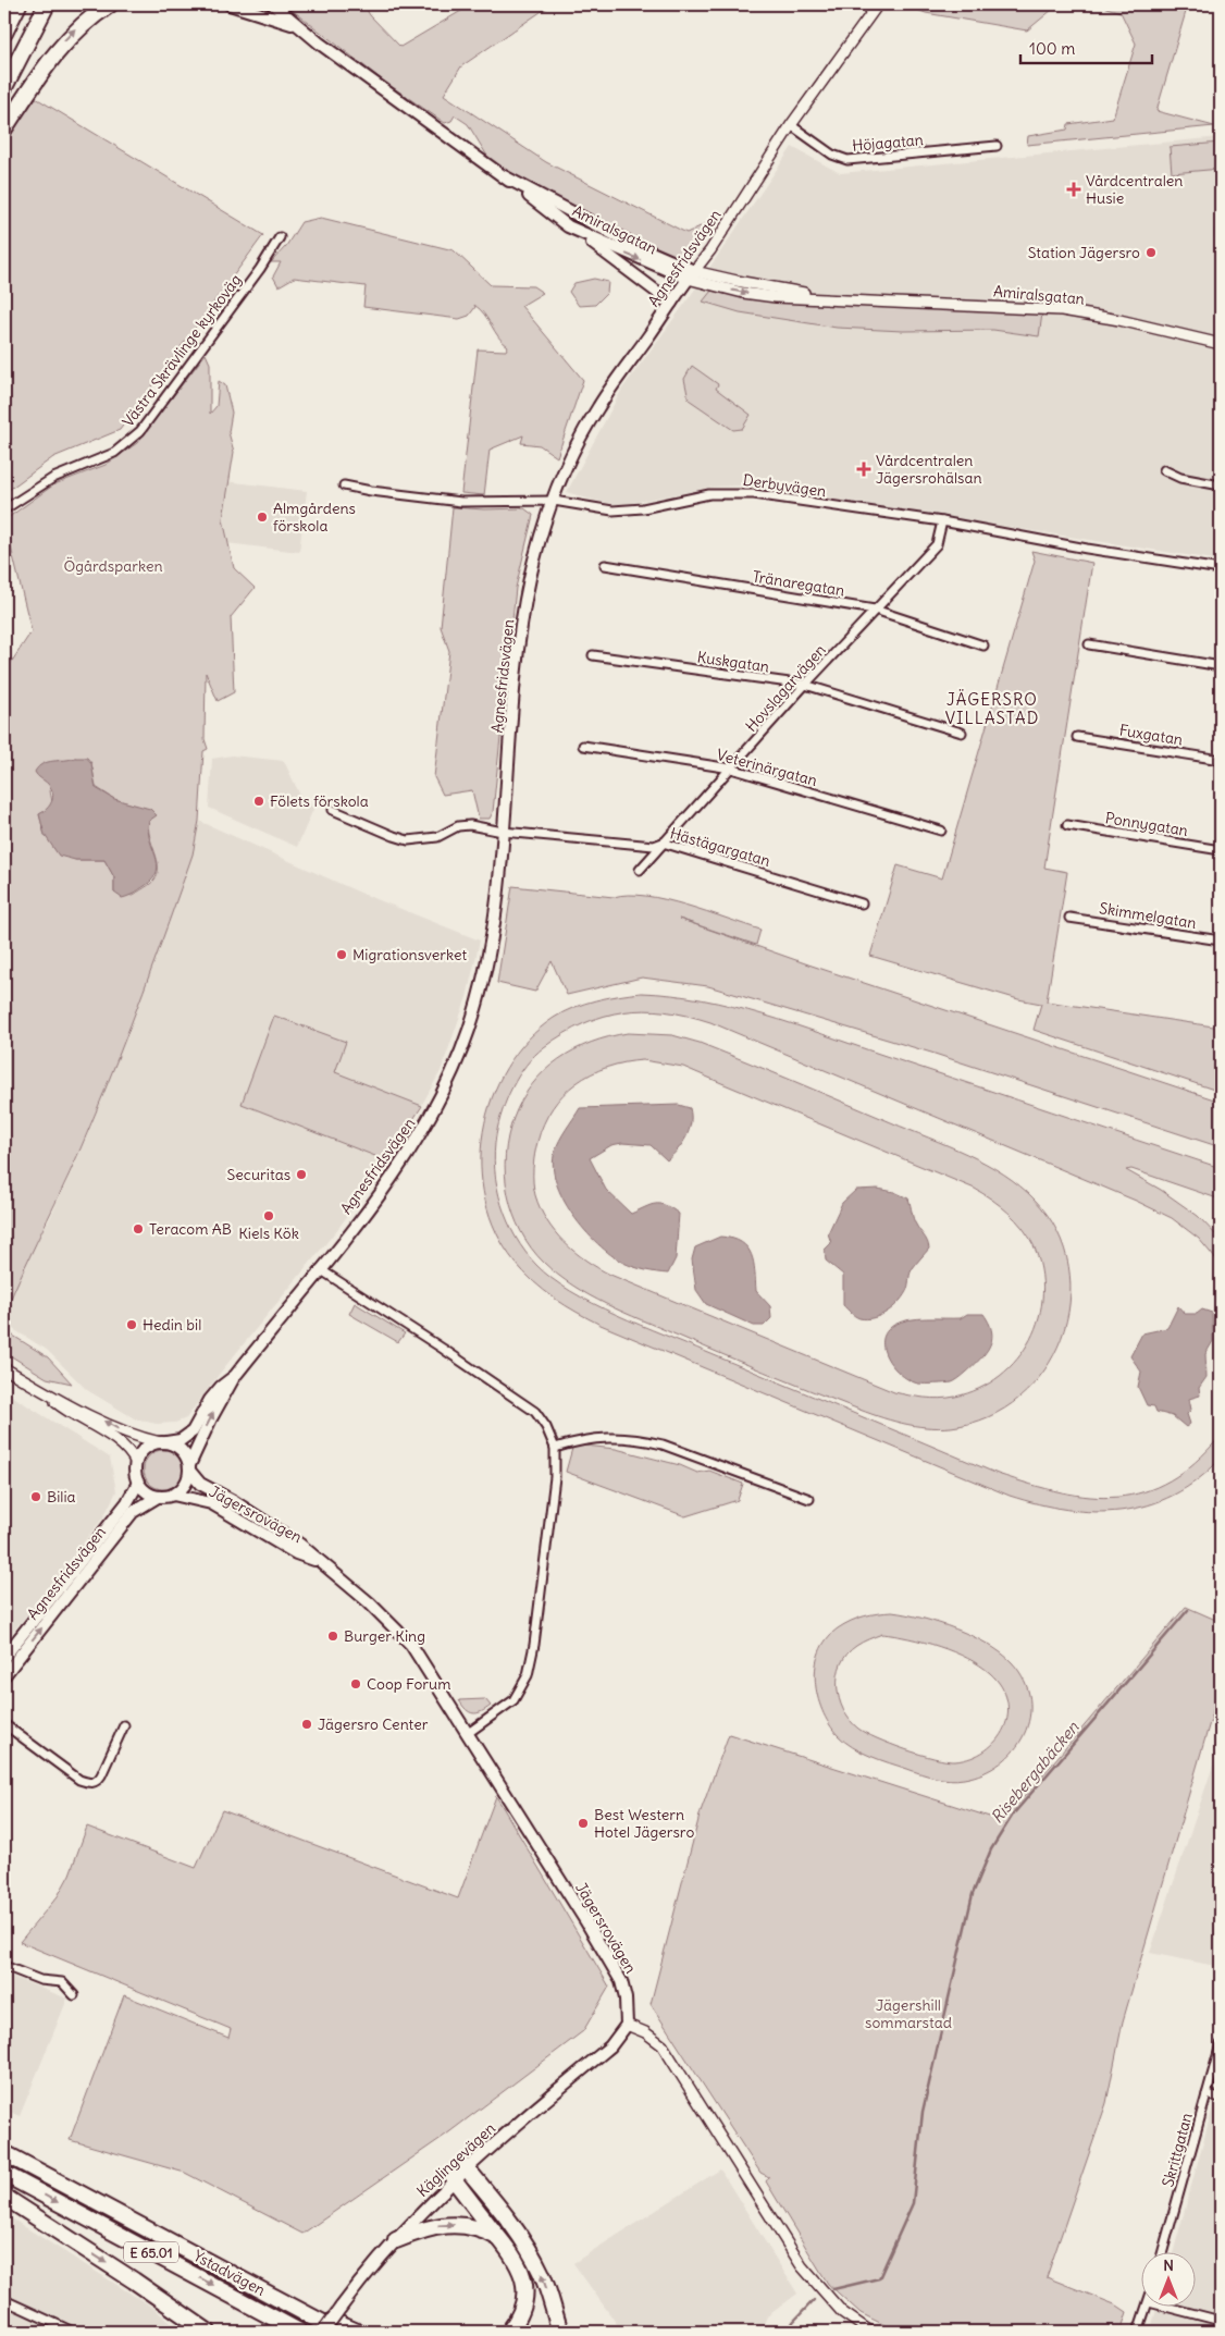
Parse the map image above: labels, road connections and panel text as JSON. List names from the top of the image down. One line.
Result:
{"streets":{"highway":["E 65.01","Ystadvägen"],"main road":["Amiralsgatan","Agnesfridsvägen","Jägersrovägen","Käglingevägen"],"street":["Höjagatan","Västra Skrävlinge kyrkoväg","Derbyvägen","Tränaregatan","Kuskgatan","Hovslagarvägen","Fuxgatan","Veterinärgatan","Ponnygatan","Hästägargatan","Skimmelgatan","Skrittgatan"]},"crossings":[["Höjagatan","Agnesfridsvägen"],["Amiralsgatan","Agnesfridsvägen"],["Agnesfridsvägen","Derbyvägen"],["Agnesfridsvägen","Hästägargatan"],["Agnesfridsvägen","Jägersrovägen"],["Derbyvägen","Hovslagarvägen"],["Tränaregatan","Hovslagarvägen"],["Kuskgatan","Hovslagarvägen"],["Hovslagarvägen","Veterinärgatan"],["Hovslagarvägen","Hästägargatan"],["Jägersrovägen","Käglingevägen"]],"districts":["JÄGERSRO VILLASTAD"],"water":["Risebergabäcken"],"parks":["Ögårdsparken","Jägershill sommarstad"],"places":{"health":["Vårdcentralen Husie","Vårdcentralen Jägersrohälsan"],"other":["Station Jägersro","Almgårdens förskola","Fölets förskola","Migrationsverket","Securitas","Kiels Kök","Teracom AB","Hedin bil","Bilia","Burger King","Coop Forum","Jägersro Center","Best Western Hotel Jägersro"]},"scale_bar":"100 m","north":"top"}
